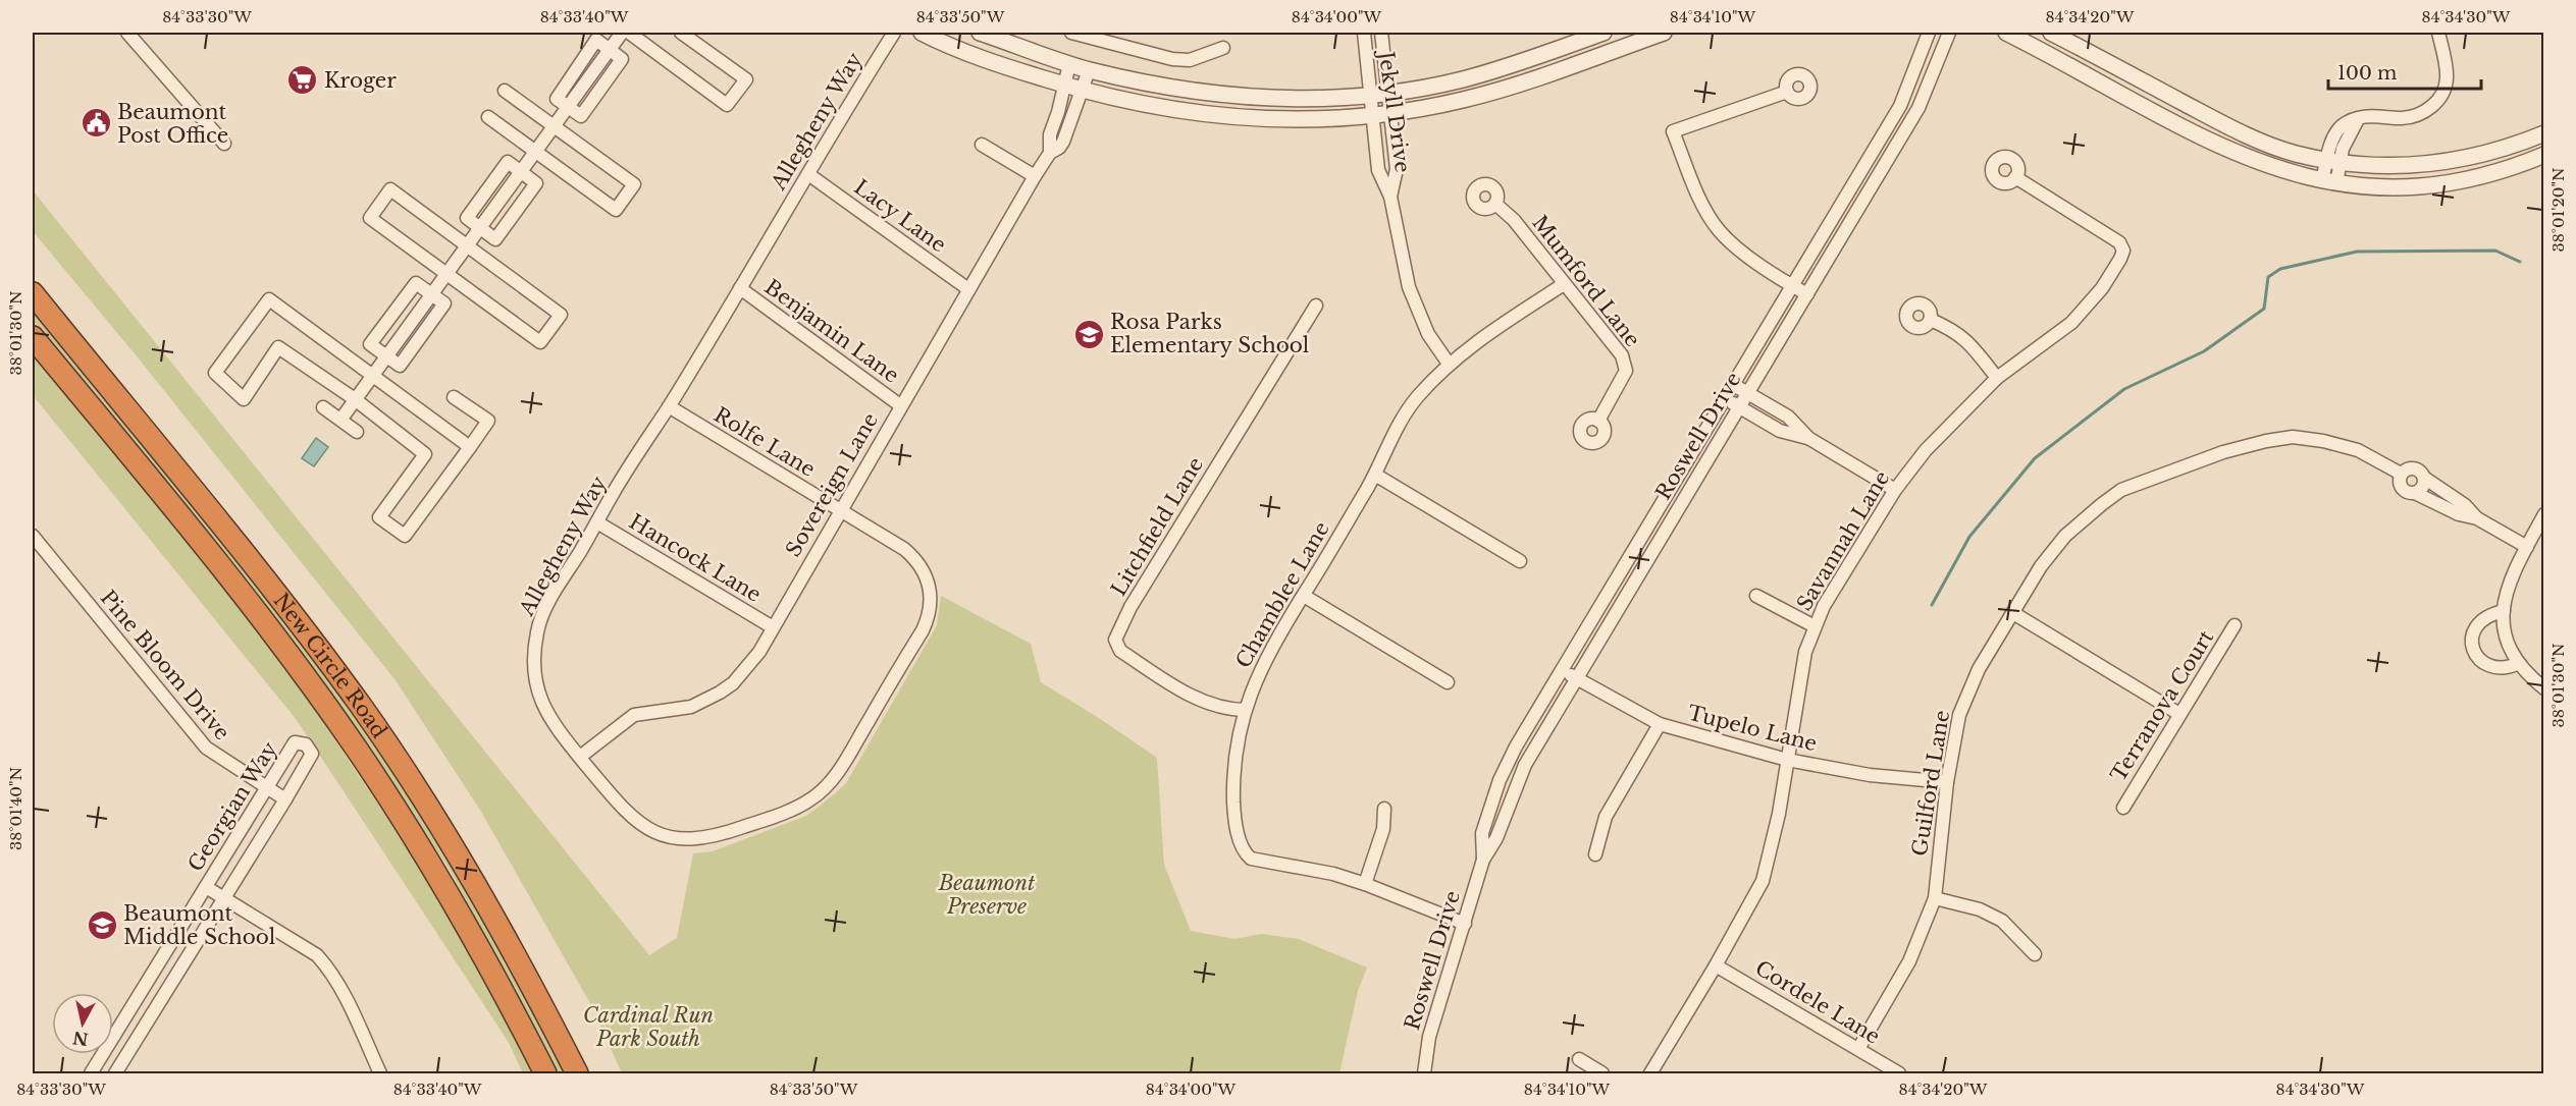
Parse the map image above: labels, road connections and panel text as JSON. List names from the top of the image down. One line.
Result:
{"streets":{"highway":["New Circle Road"],"street":["Jekyll Drive","Allegheny Way","Lacy Lane","Mumford Lane","Benjamin Lane","Roswell Drive","Rolfe Lane","Sovereign Lane","Litchfield Lane","Savannah Lane","Hancock Lane","Chamblee Lane","Pine Bloom Drive","Terranova Court","Tupelo Lane","Guilford Lane","Georgian Way","Cordele Lane"]},"crossings":[["Jekyll Drive","Chamblee Lane"],["Allegheny Way","Lacy Lane"],["Allegheny Way","Benjamin Lane"],["Allegheny Way","Rolfe Lane"],["Allegheny Way","Sovereign Lane"],["Allegheny Way","Hancock Lane"],["Lacy Lane","Sovereign Lane"],["Mumford Lane","Chamblee Lane"],["Benjamin Lane","Sovereign Lane"],["Roswell Drive","Chamblee Lane"],["Roswell Drive","Tupelo Lane"],["Rolfe Lane","Sovereign Lane"],["Sovereign Lane","Hancock Lane"],["Litchfield Lane","Chamblee Lane"],["Savannah Lane","Tupelo Lane"],["Savannah Lane","Cordele Lane"],["Pine Bloom Drive","Georgian Way"],["Tupelo Lane","Guilford Lane"],["Guilford Lane","Cordele Lane"]],"parks":["Beaumont Preserve","Cardinal Run Park South"],"places":{"supermarket":["Kroger"],"public building":["Beaumont Post Office"],"school or university":["Rosa Parks Elementary School","Beaumont Middle School"]},"scale_bar":"100 m","north":"bottom","coordinates":["84°33'30\"W","84°33'40\"W","84°33'50\"W","84°34'00\"W","84°34'10\"W","84°34'20\"W","84°34'30\"W","38°01'20\"N","38°01'30\"N","38°01'40\"N"]}
